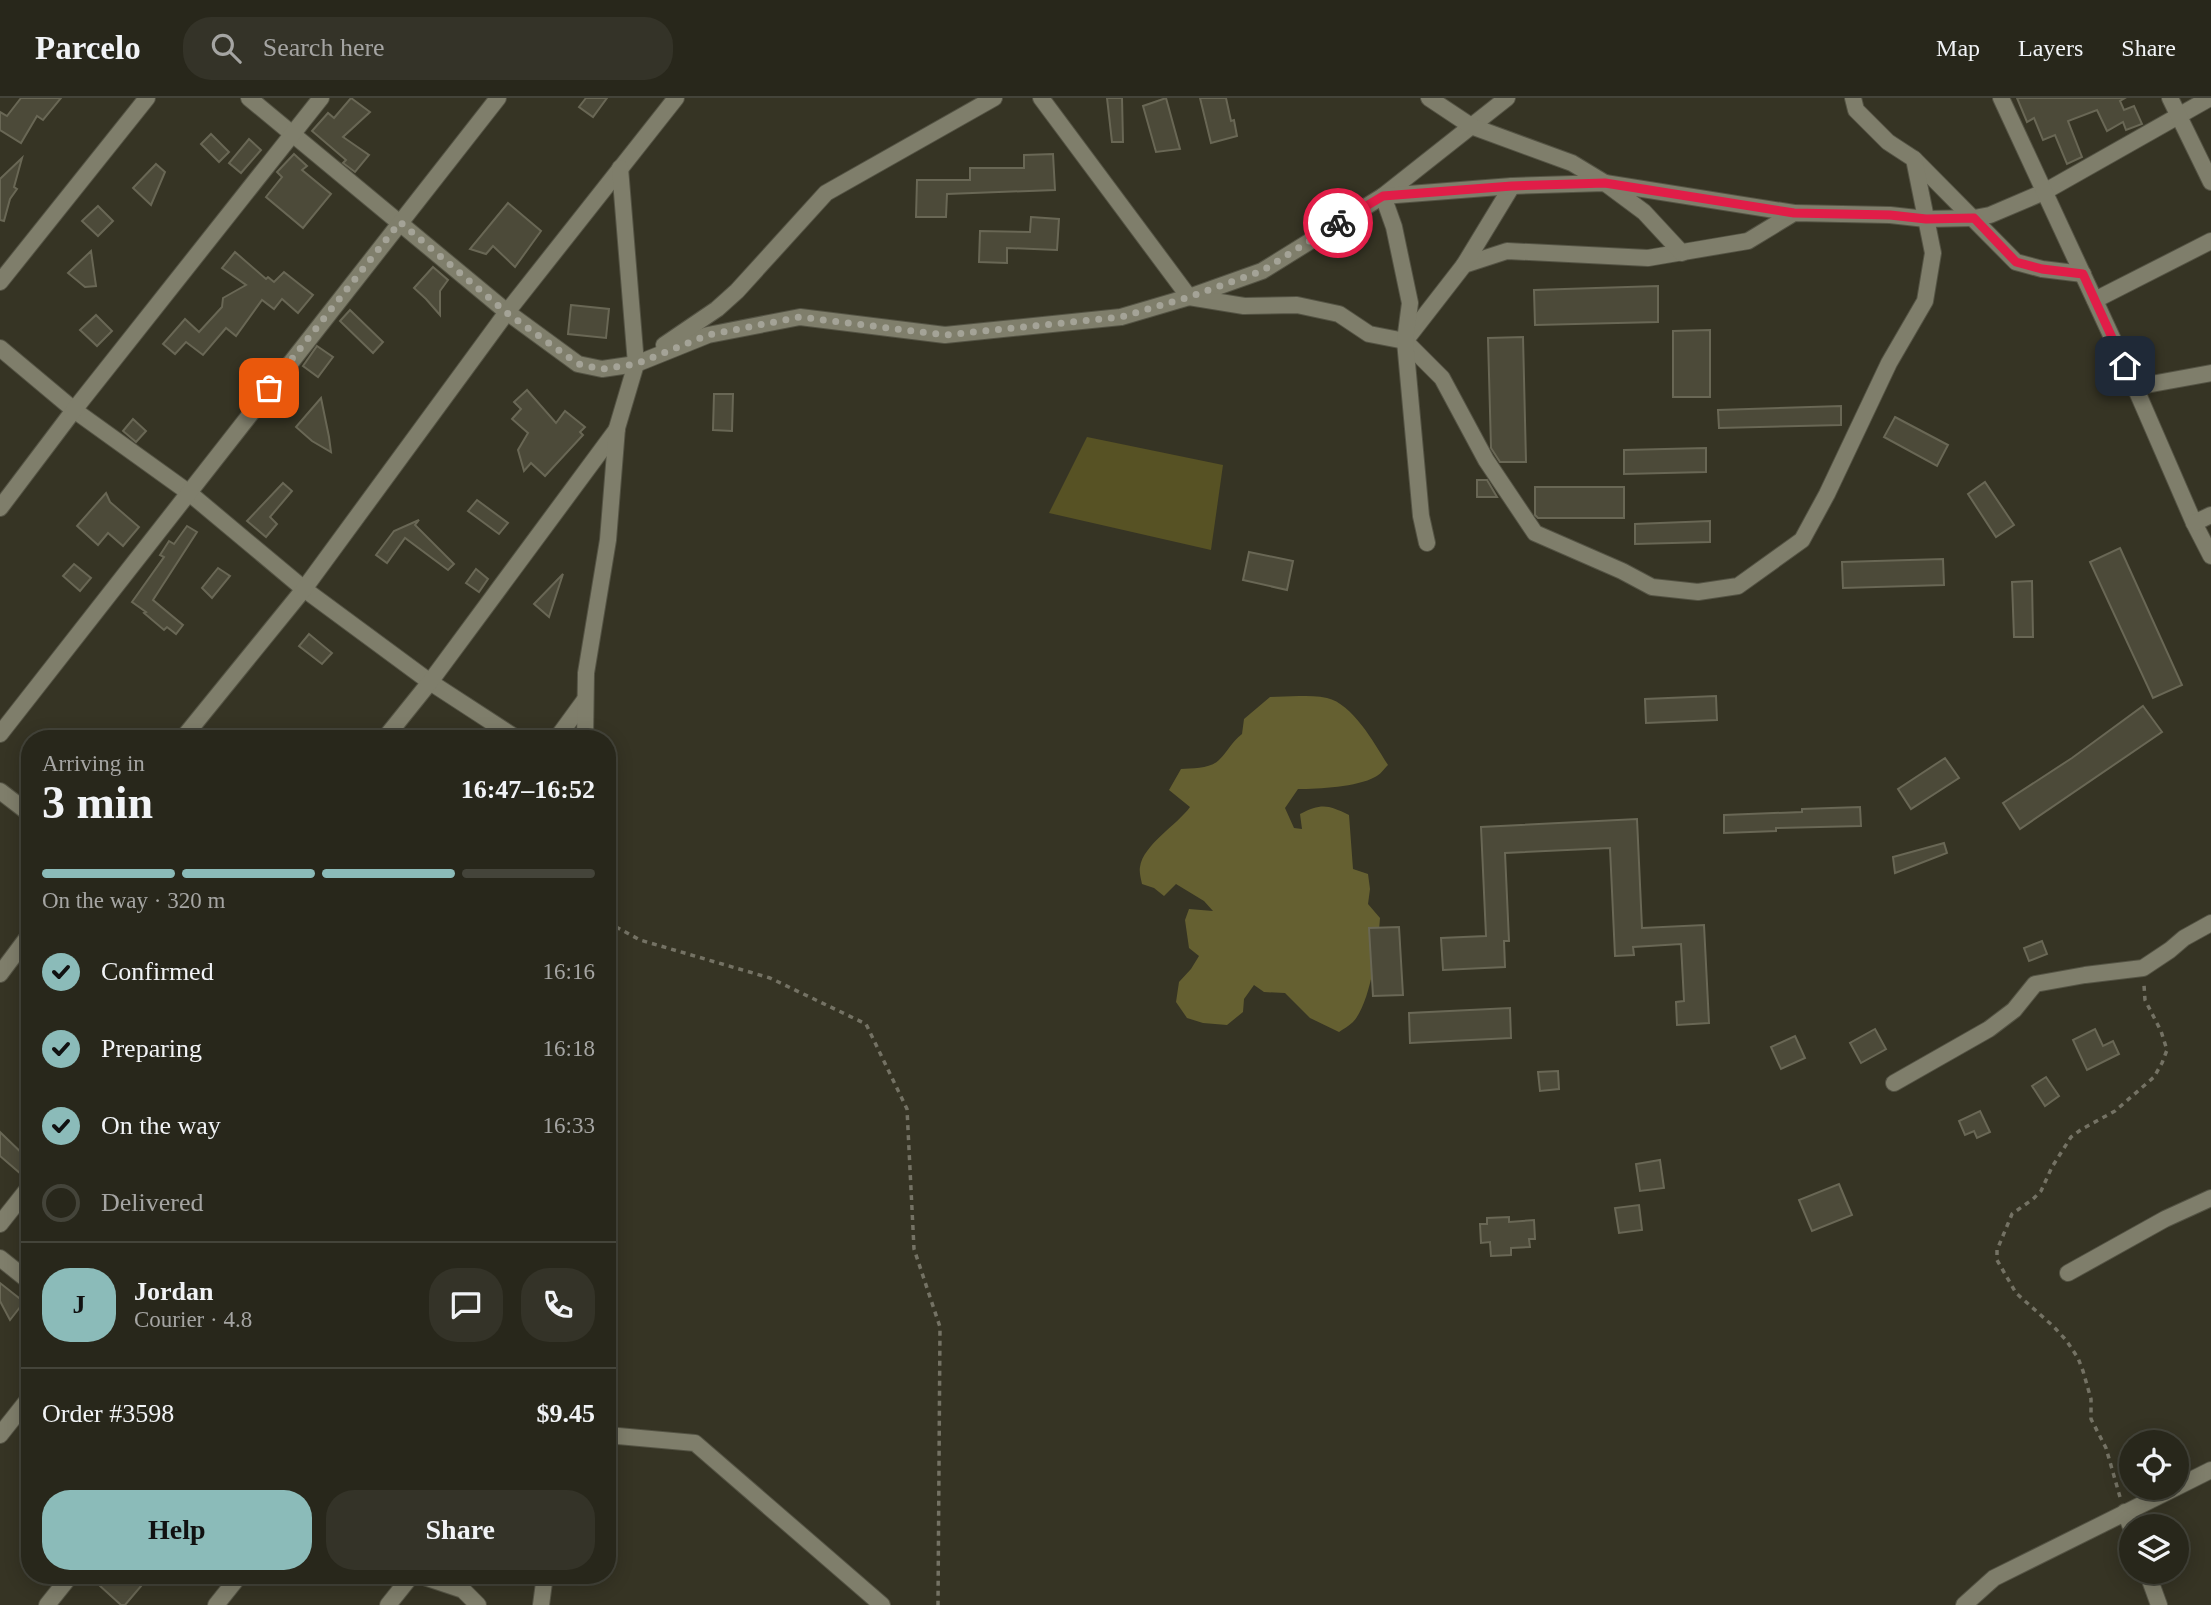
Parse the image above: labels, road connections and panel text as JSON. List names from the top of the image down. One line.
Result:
{"page":{"header":"Parcelo","search":"Search here","nav":["Map","Layers","Share"],"heading":["3 min","Arriving in","16:47–16:52"],"panel":["Jordan","Courier · 4.8","Order #3598","$9.45"],"bar":"On the way · 320 m","list":[["Confirmed","16:16"],["Preparing","16:18"],["On the way","16:33"],"Delivered"],"round":"J","buttons":["Help","Share"]}}
